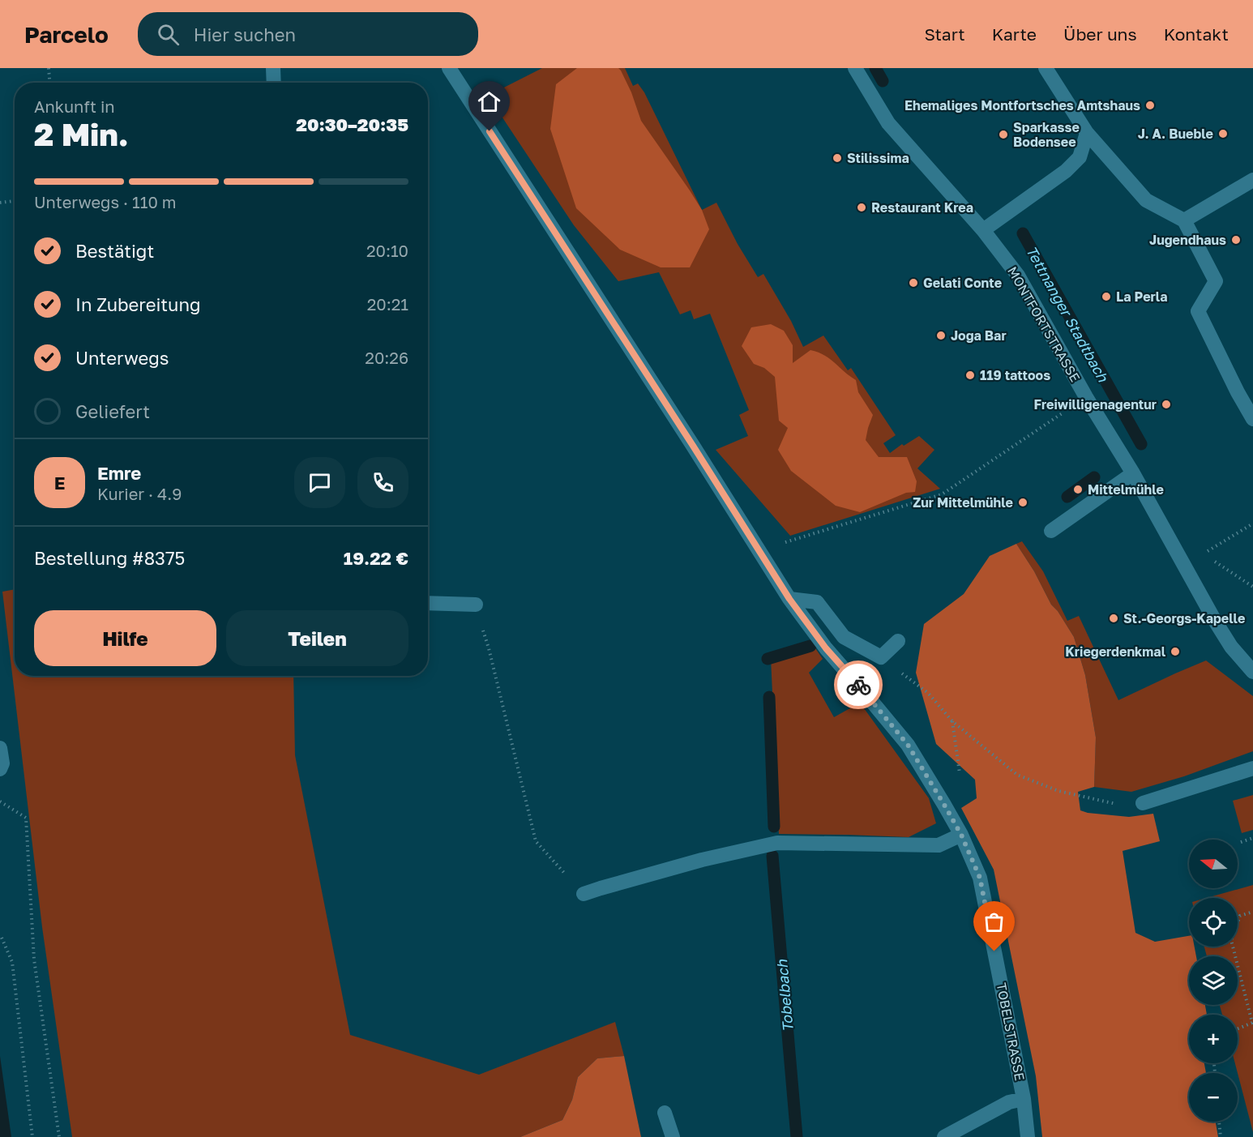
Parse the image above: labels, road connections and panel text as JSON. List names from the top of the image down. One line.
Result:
{"streets":{"street":["MONTFORTSTRASSE","TOBELSTRASSE"]},"water":["Tettnanger Stadtbach","Tobelbach"],"places":["Ehemaliges Montfortsches Amtshaus","J. A. Bueble","Sparkasse Bodensee","Stilissima","Restaurant Krea","Jugendhaus","Gelati Conte","La Perla","Joga Bar","119 tattoos","Freiwilligenagentur","Mittelmühle","Zur Mittelmühle","St.-Georgs-Kapelle","Kriegerdenkmal"],"north":"left","page":{"header":"Parcelo","search":"Hier suchen","nav":["Start","Karte","Über uns","Kontakt"],"heading":["2 Min.","Ankunft in","20:30–20:35"],"panel":["Emre","Kurier · 4.9","Bestellung #8375","19.22 €"],"bar":"Unterwegs · 110 m","list":[["Bestätigt","20:10"],["In Zubereitung","20:21"],["Unterwegs","20:26"],"Geliefert"],"round":"E","buttons":["Hilfe","Teilen"],"map_buttons":["+","−"]}}
